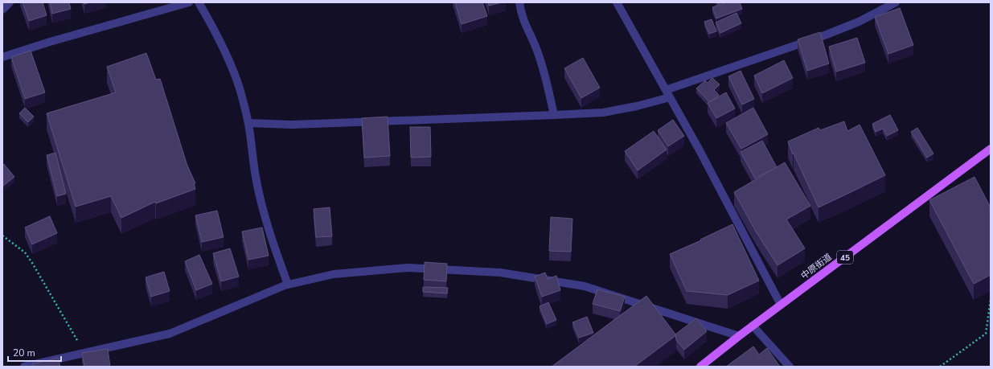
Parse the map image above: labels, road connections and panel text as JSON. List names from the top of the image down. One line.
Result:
{"streets":{"main road":["45","中原街道"]},"scale_bar":"20 m"}
